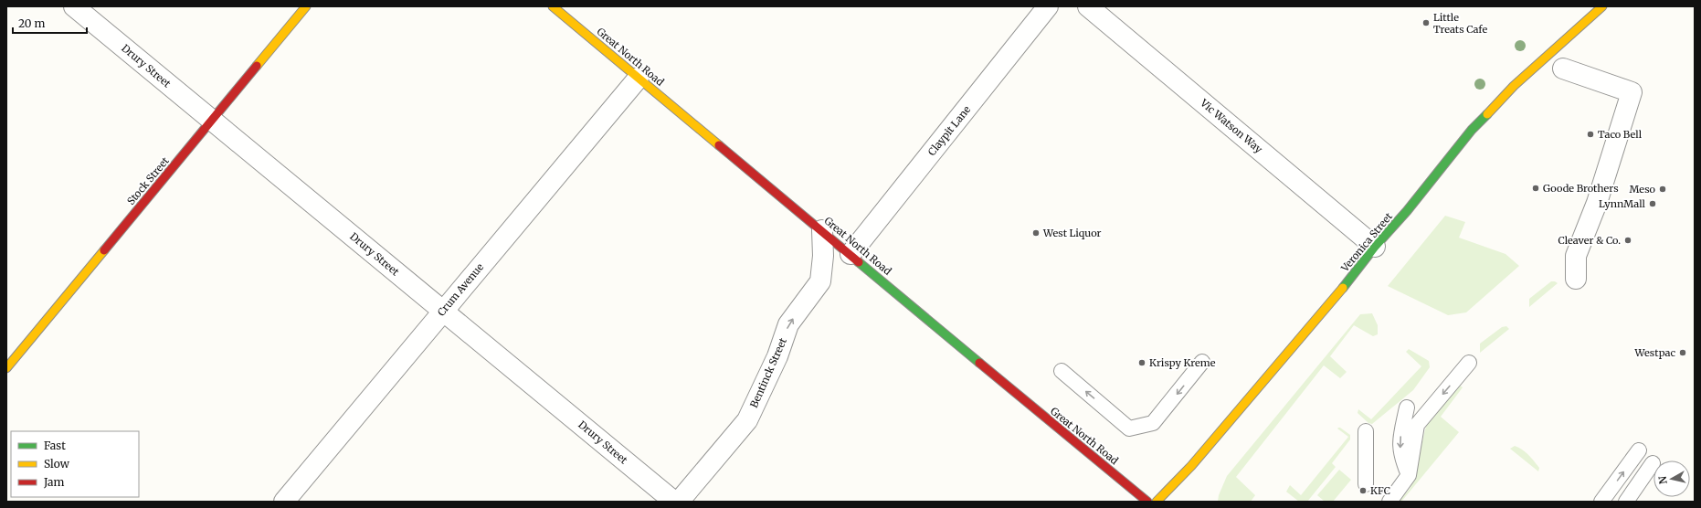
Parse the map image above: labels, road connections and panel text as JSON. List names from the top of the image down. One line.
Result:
{"streets":{"street":["Great North Road","Drury Street","Vic Watson Way","Claypit Lane","Stock Street","Veronica Street","Crum Avenue","Bentinck Street"]},"crossings":[["Great North Road","Claypit Lane"],["Great North Road","Crum Avenue"],["Great North Road","Bentinck Street"],["Drury Street","Stock Street"],["Drury Street","Crum Avenue"],["Vic Watson Way","Veronica Street"]],"one_way":["Bentinck Street"],"places":["Little Treats Cafe","Taco Bell","Goode Brothers","Meso","LynnMall","West Liquor","Cleaver & Co.","Westpac","Krispy Kreme","KFC"],"legend":["Fast","Slow","Jam"],"scale_bar":"20 m","north":"left"}
